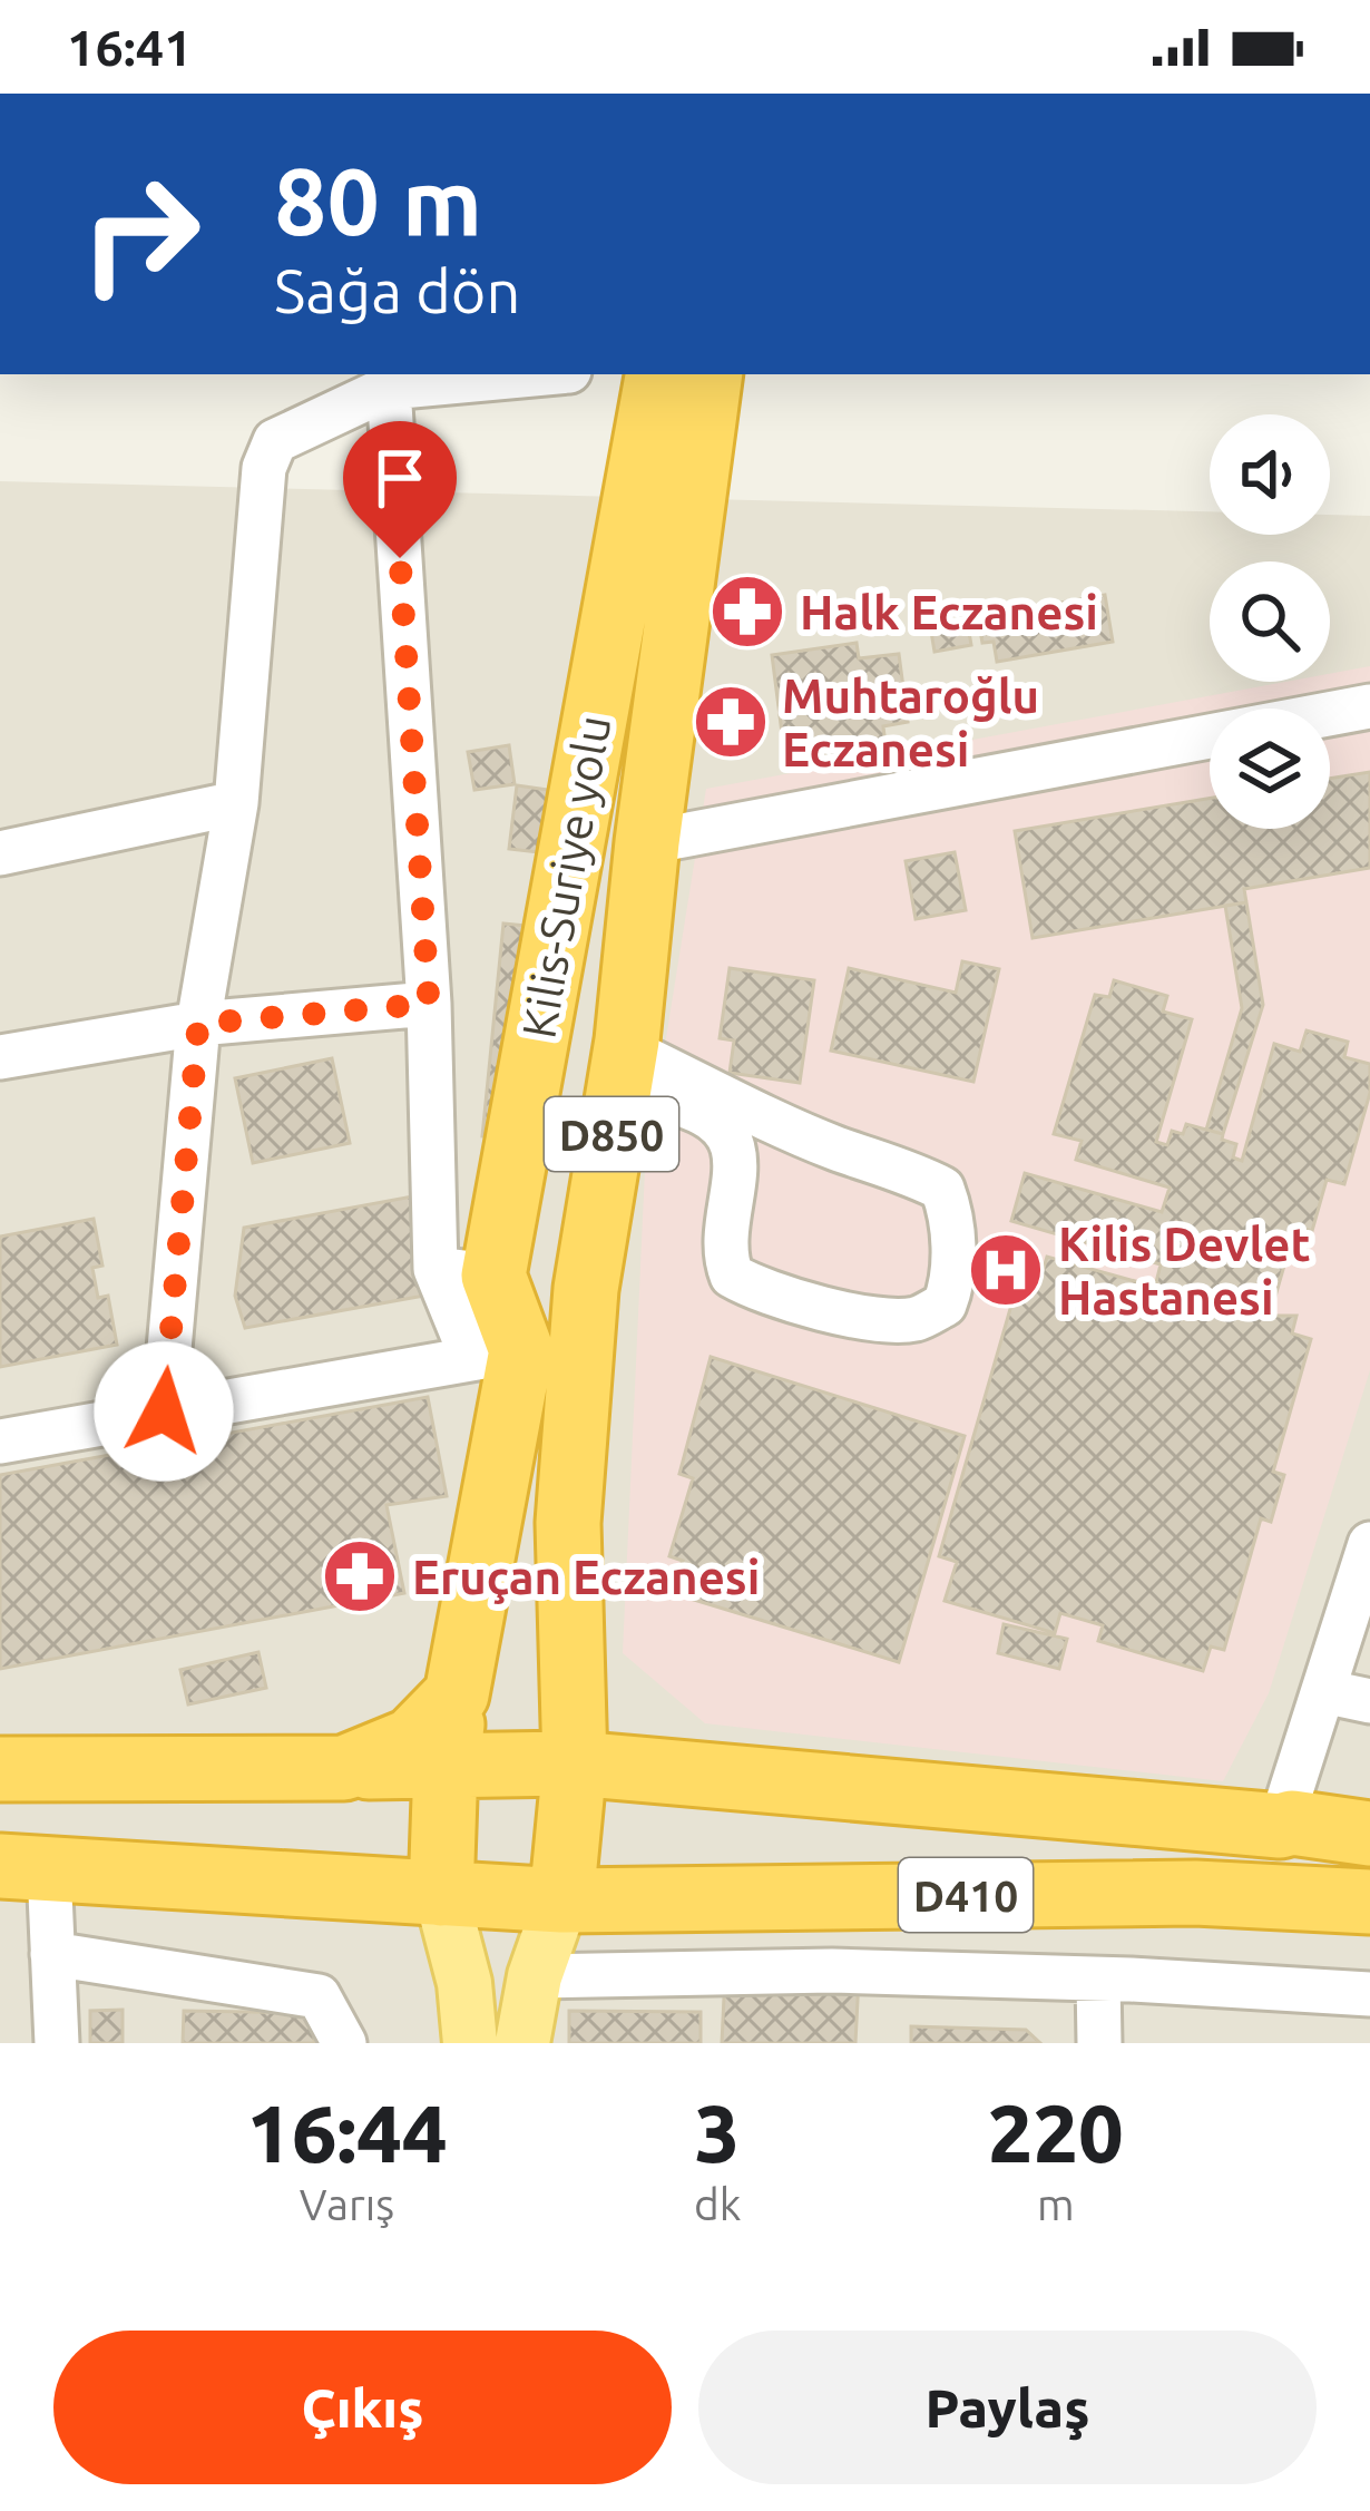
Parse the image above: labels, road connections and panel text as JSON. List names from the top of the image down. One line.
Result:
{"streets":{"highway":["Kilis-Suriye yolu","D850","D410"]},"crossings":[["Kilis-Suriye yolu","D410"]],"places":{"pharmacy":["Halk Eczanesi","Muhtaroğlu Eczanesi","Eruçan Eczanesi"],"hospital":["Kilis Devlet Hastanesi"]},"page":{"status":"16:41","turn":["80 m","Sağa dön"],"eta":["16:44","Varış","3","dk","220","m"],"buttons":["Çıkış","Paylaş"]}}
